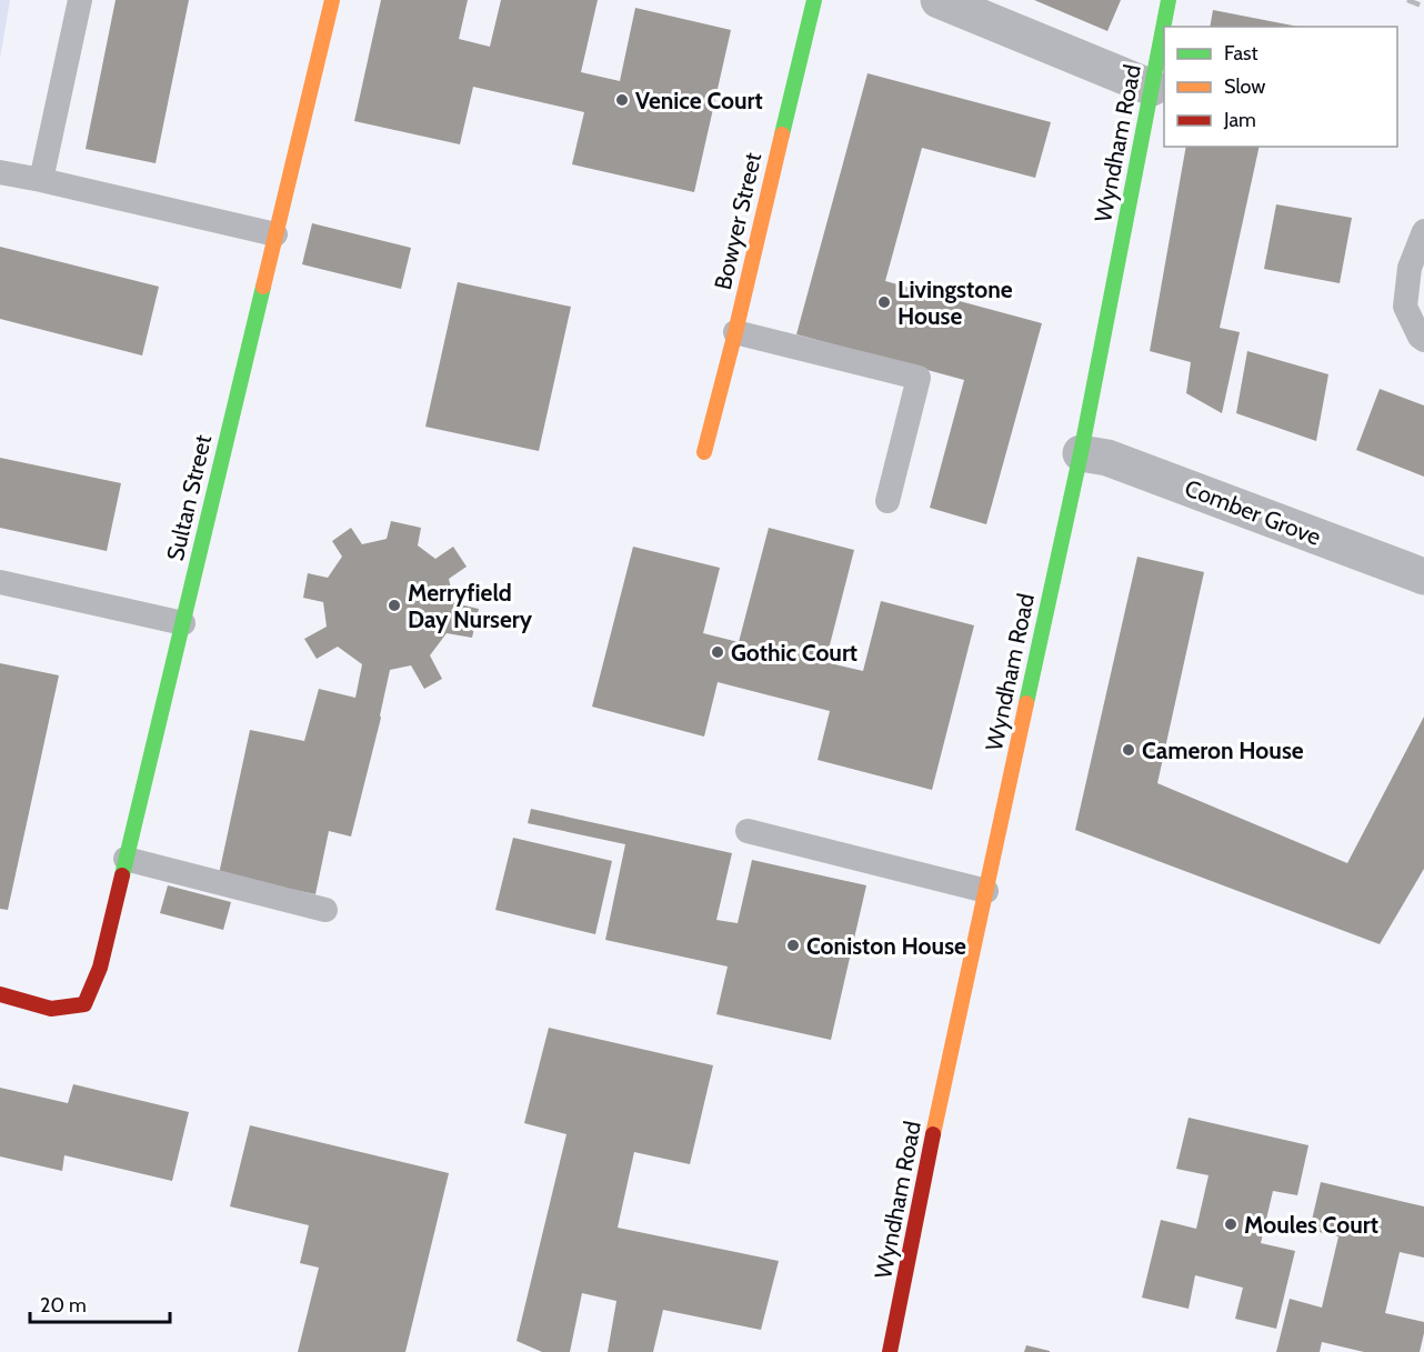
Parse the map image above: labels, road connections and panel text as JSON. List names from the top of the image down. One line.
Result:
{"streets":{"street":["Wyndham Road","Bowyer Street","Sultan Street","Comber Grove"]},"crossings":[["Wyndham Road","Comber Grove"]],"places":["Venice Court","Livingstone House","Merryfield Day Nursery","Gothic Court","Cameron House","Coniston House","Moules Court"],"legend":["Fast","Slow","Jam"],"scale_bar":"20 m"}
